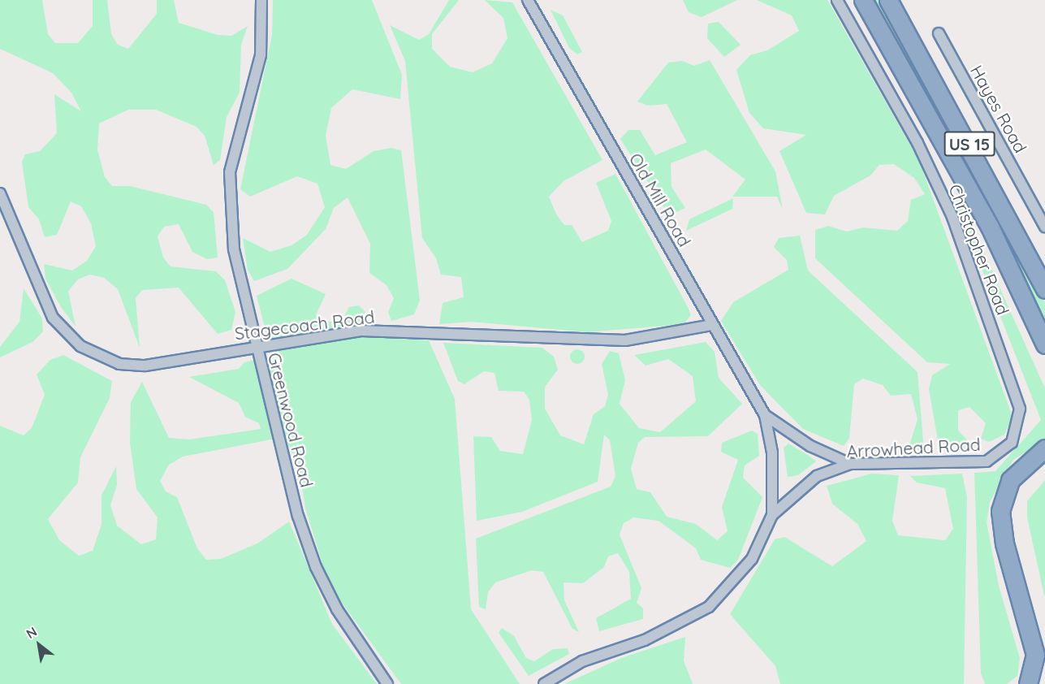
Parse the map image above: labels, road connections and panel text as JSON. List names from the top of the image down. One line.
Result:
{"streets":{"highway":["US 15"],"street":["Hayes Road","Old Mill Road","Christopher Road","Stagecoach Road","Greenwood Road","Arrowhead Road"]},"crossings":[["Old Mill Road","Stagecoach Road"],["Old Mill Road","Arrowhead Road"],["Christopher Road","Arrowhead Road"],["Stagecoach Road","Greenwood Road"]],"north":"top left"}
